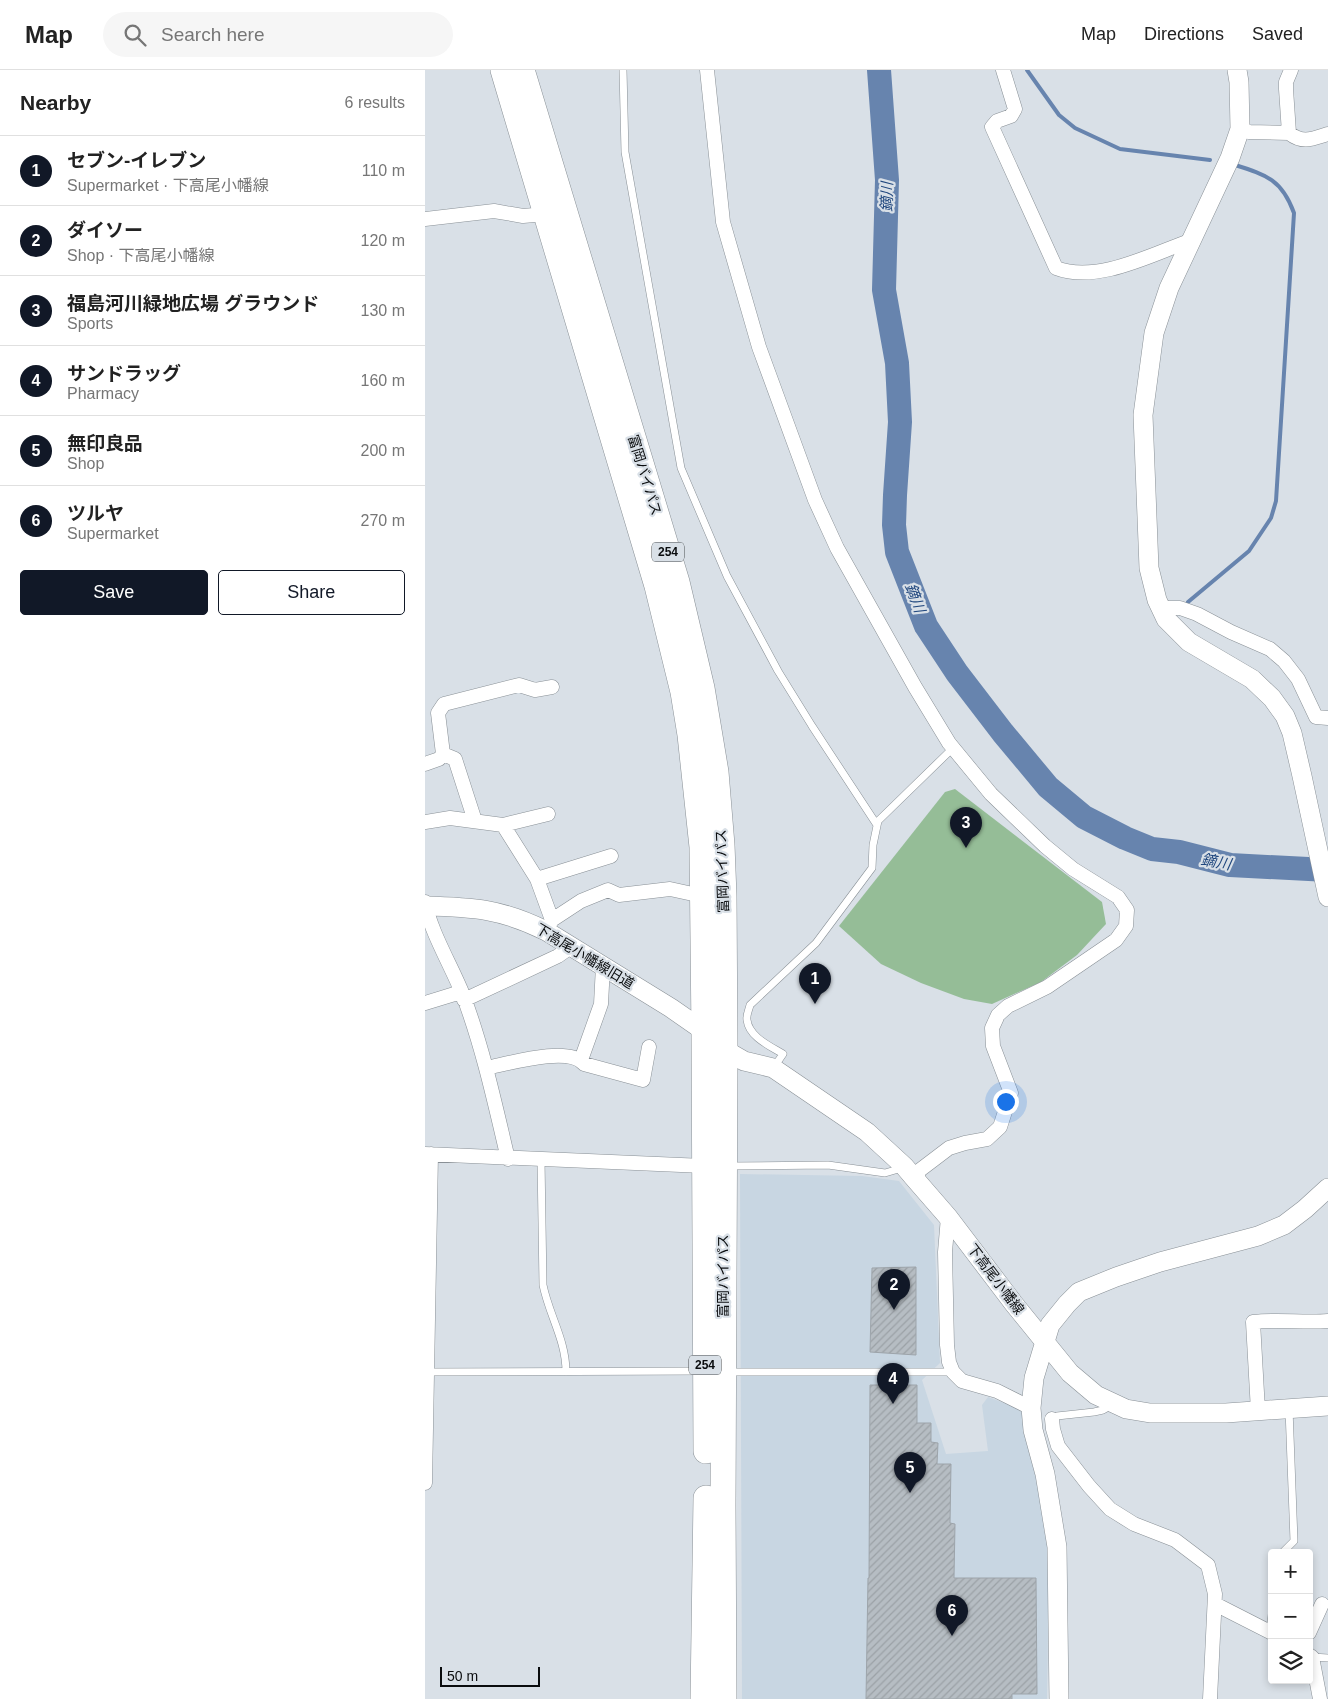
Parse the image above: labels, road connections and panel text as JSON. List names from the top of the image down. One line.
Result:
{"streets":{"highway":["富岡バイパス","254"],"street":["下高尾小幡線旧道","下高尾小幡線"]},"crossings":[["富岡バイパス","下高尾小幡線旧道"],["富岡バイパス","下高尾小幡線"],["下高尾小幡線旧道","下高尾小幡線"]],"water":["鏑川"],"scale_bar":"50 m","page":{"header":"Map","search":"Search here","nav":["Map","Directions","Saved"],"heading":["Nearby","6 results"],"list":[{"mark":"1","name":"セブン-イレブン","note":"Supermarket · 下高尾小幡線","value":"110 m"},{"mark":"2","name":"ダイソー","note":"Shop · 下高尾小幡線","value":"120 m"},{"mark":"3","name":"福島河川緑地広場 グラウンド","note":"Sports","value":"130 m"},{"mark":"4","name":"サンドラッグ","note":"Pharmacy","value":"160 m"},{"mark":"5","name":"無印良品","note":"Shop","value":"200 m"},{"mark":"6","name":"ツルヤ","note":"Supermarket","value":"270 m"}],"buttons":["Save","Share"],"pins":["3","1","2","4","5","6"],"map_buttons":["+","−"],"scale":"50 m"}}
